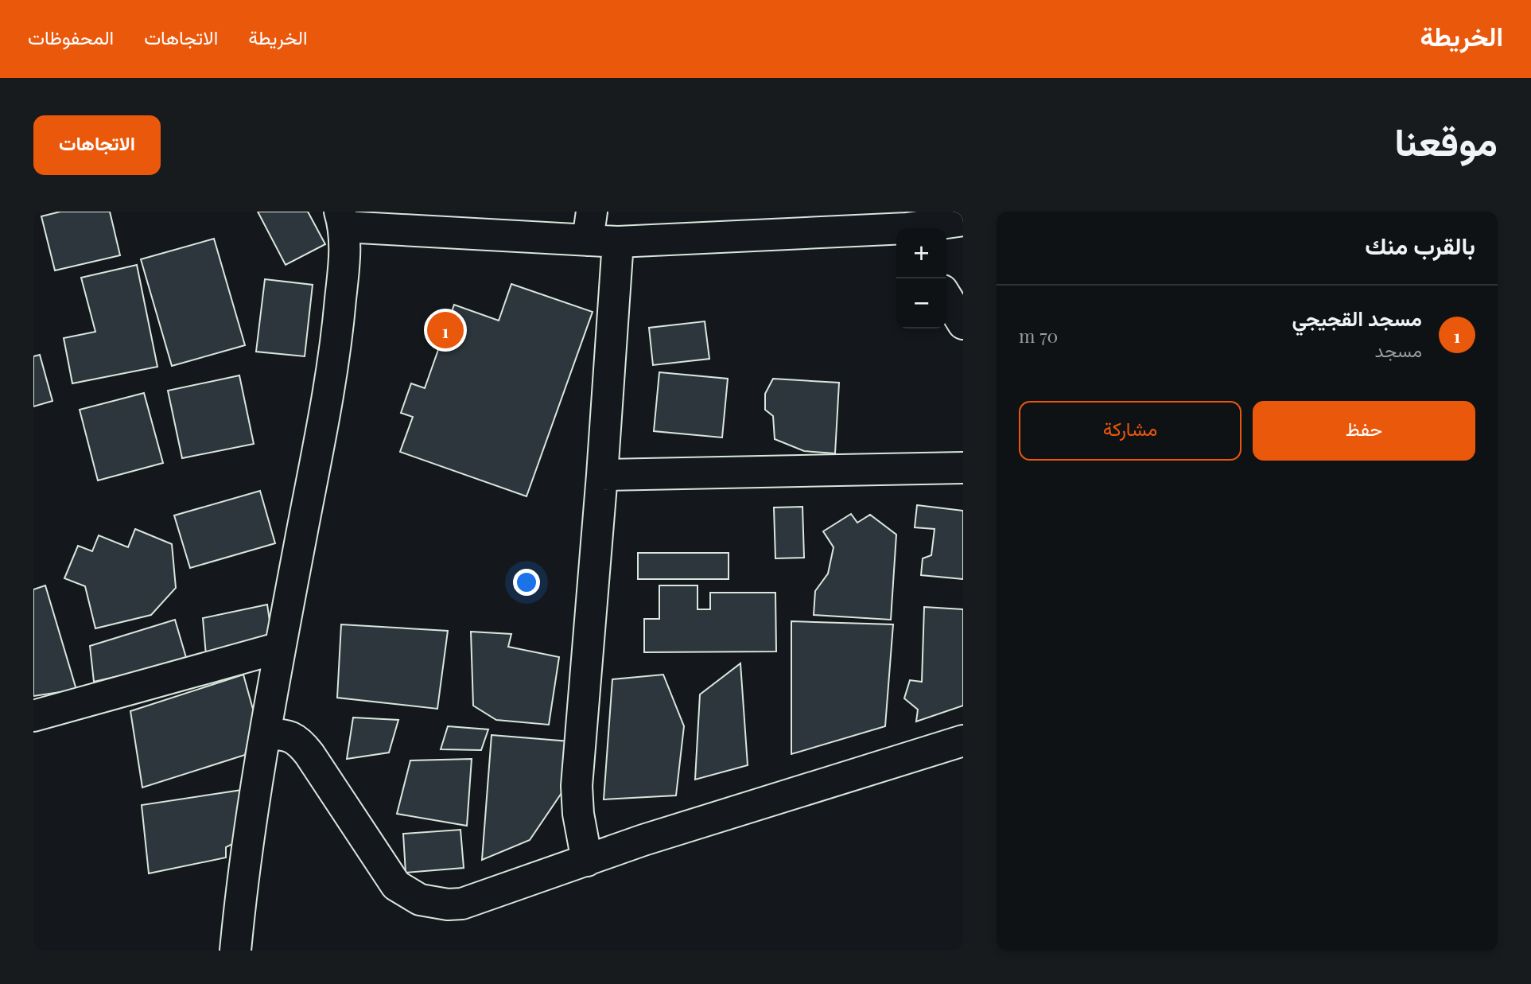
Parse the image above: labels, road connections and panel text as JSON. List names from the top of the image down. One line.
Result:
{"page":{"header":"الخريطة","nav":["الخريطة","الاتجاهات","المحفوظات"],"title":"موقعنا","buttons":["الاتجاهات",["حفظ","مشاركة"]],"heading":"بالقرب منك","map_buttons":["+","−"],"list":[{"mark":"1","name":"مسجد القجيجي","note":"مسجد","value":"70 m"}],"pins":"1"}}
